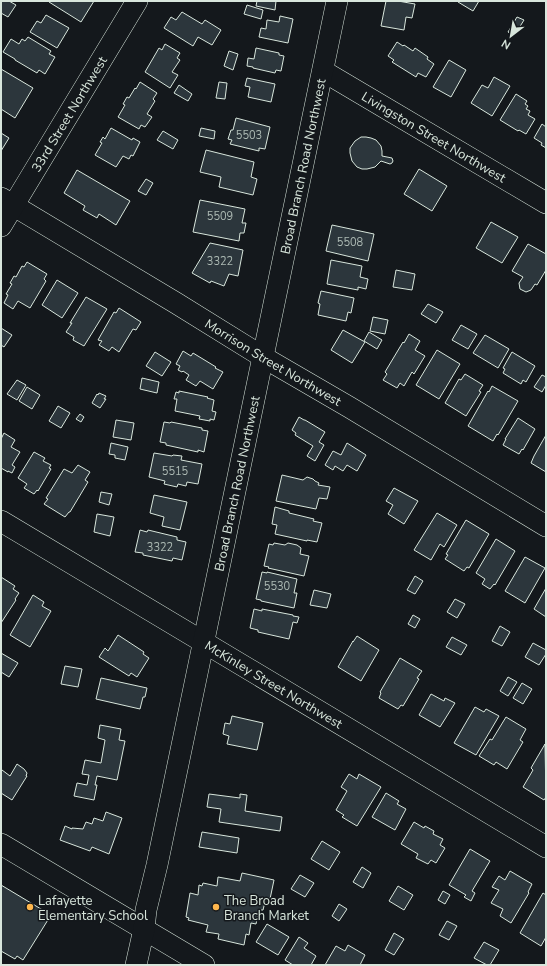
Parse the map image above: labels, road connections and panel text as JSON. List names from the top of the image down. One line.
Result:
{"streets":{"street":["33rd Street Northwest","Livingston Street Northwest","Broad Branch Road Northwest","Morrison Street Northwest","McKinley Street Northwest"]},"crossings":[["33rd Street Northwest","Morrison Street Northwest"],["Livingston Street Northwest","Broad Branch Road Northwest"],["Broad Branch Road Northwest","Morrison Street Northwest"],["Broad Branch Road Northwest","McKinley Street Northwest"]],"places":["Lafayette Elementary School","The Broad Branch Market"],"house_numbers":["5503","5509","5508","3322","5515","3322","5530"],"north":"bottom left"}
